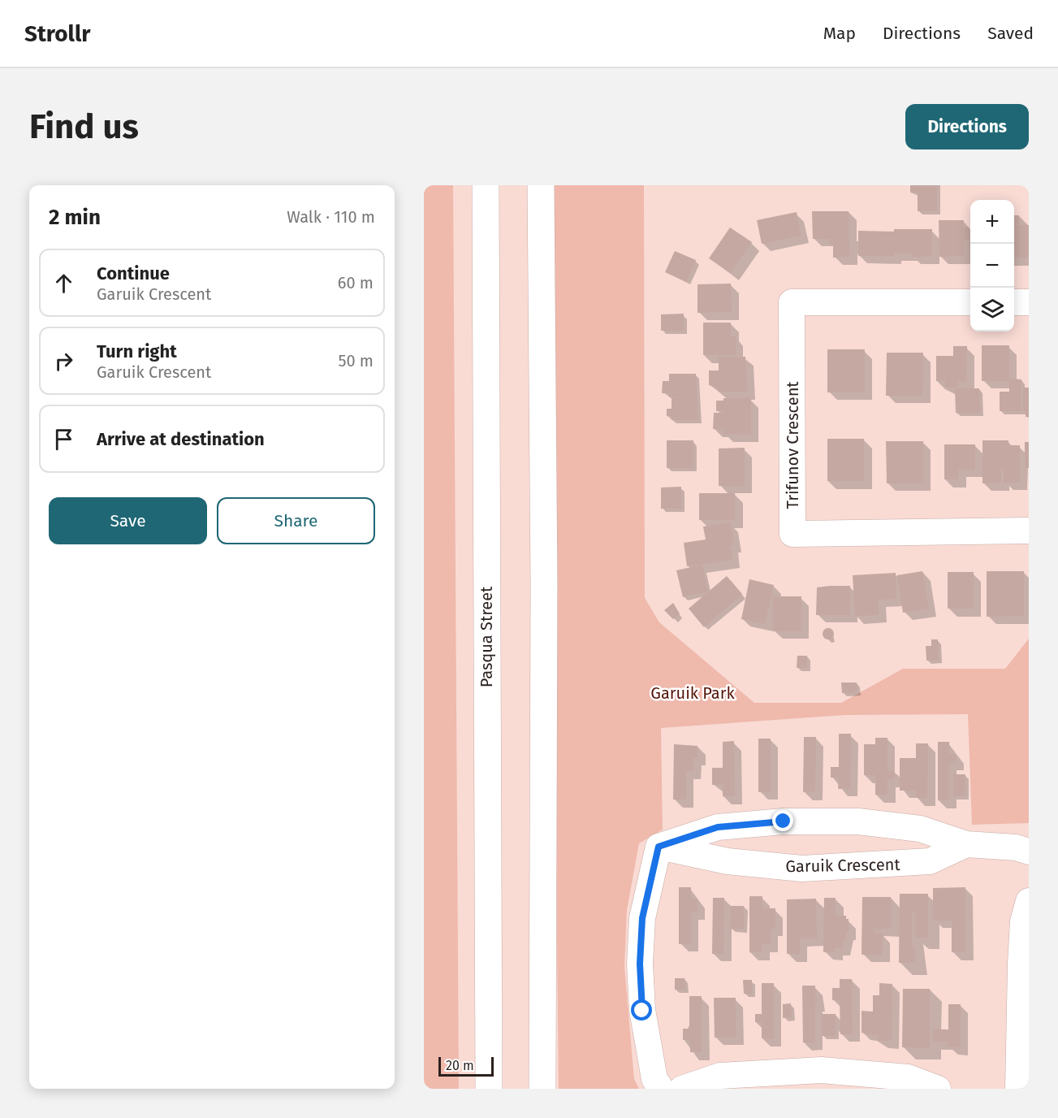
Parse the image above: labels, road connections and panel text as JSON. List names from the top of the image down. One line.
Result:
{"streets":{"main road":["Pasqua Street"],"street":["Trifunov Crescent","Garuik Crescent"]},"parks":["Garuik Park"],"scale_bar":"20 m","page":{"header":"Strollr","nav":["Map","Directions","Saved"],"buttons":["Directions",["Save","Share"]],"title":"Find us","heading":["2 min","Walk · 110 m"],"map_buttons":["+","−"],"list":[["Continue","Garuik Crescent","60 m"],["Turn right","Garuik Crescent","50 m"],"Arrive at destination"],"scale":"20 m"}}
